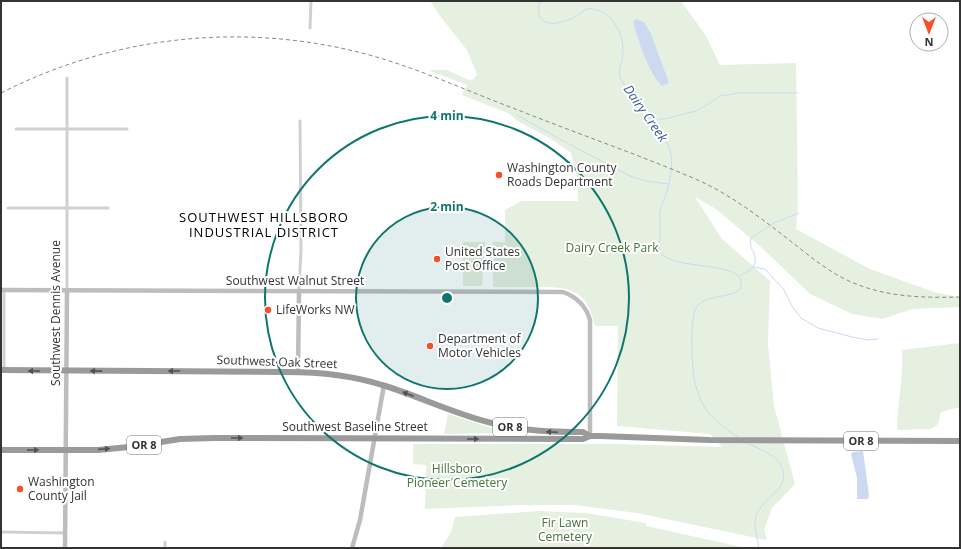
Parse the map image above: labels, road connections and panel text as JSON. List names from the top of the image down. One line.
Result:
{"streets":{"highway":["Southwest Oak Street","Southwest Baseline Street","OR 8"],"street":["Southwest Walnut Street","Southwest Dennis Avenue"]},"crossings":[["Southwest Walnut Street","Southwest Dennis Avenue"],["Southwest Walnut Street","Southwest Oak Street"],["Southwest Walnut Street","Southwest Baseline Street"],["Southwest Dennis Avenue","Southwest Oak Street"],["Southwest Dennis Avenue","Southwest Baseline Street"],["Southwest Oak Street","Southwest Baseline Street"]],"one_way":["Southwest Oak Street","Southwest Baseline Street"],"districts":["SOUTHWEST HILLSBORO INDUSTRIAL DISTRICT"],"water":["Dairy Creek"],"parks":["Dairy Creek Park","Hillsboro Pioneer Cemetery","Fir Lawn Cemetery"],"places":["Washington County Roads Department","United States Post Office","LifeWorks NW","Department of Motor Vehicles","Washington County Jail"],"north":"bottom","rings":["4 min","2 min"]}
